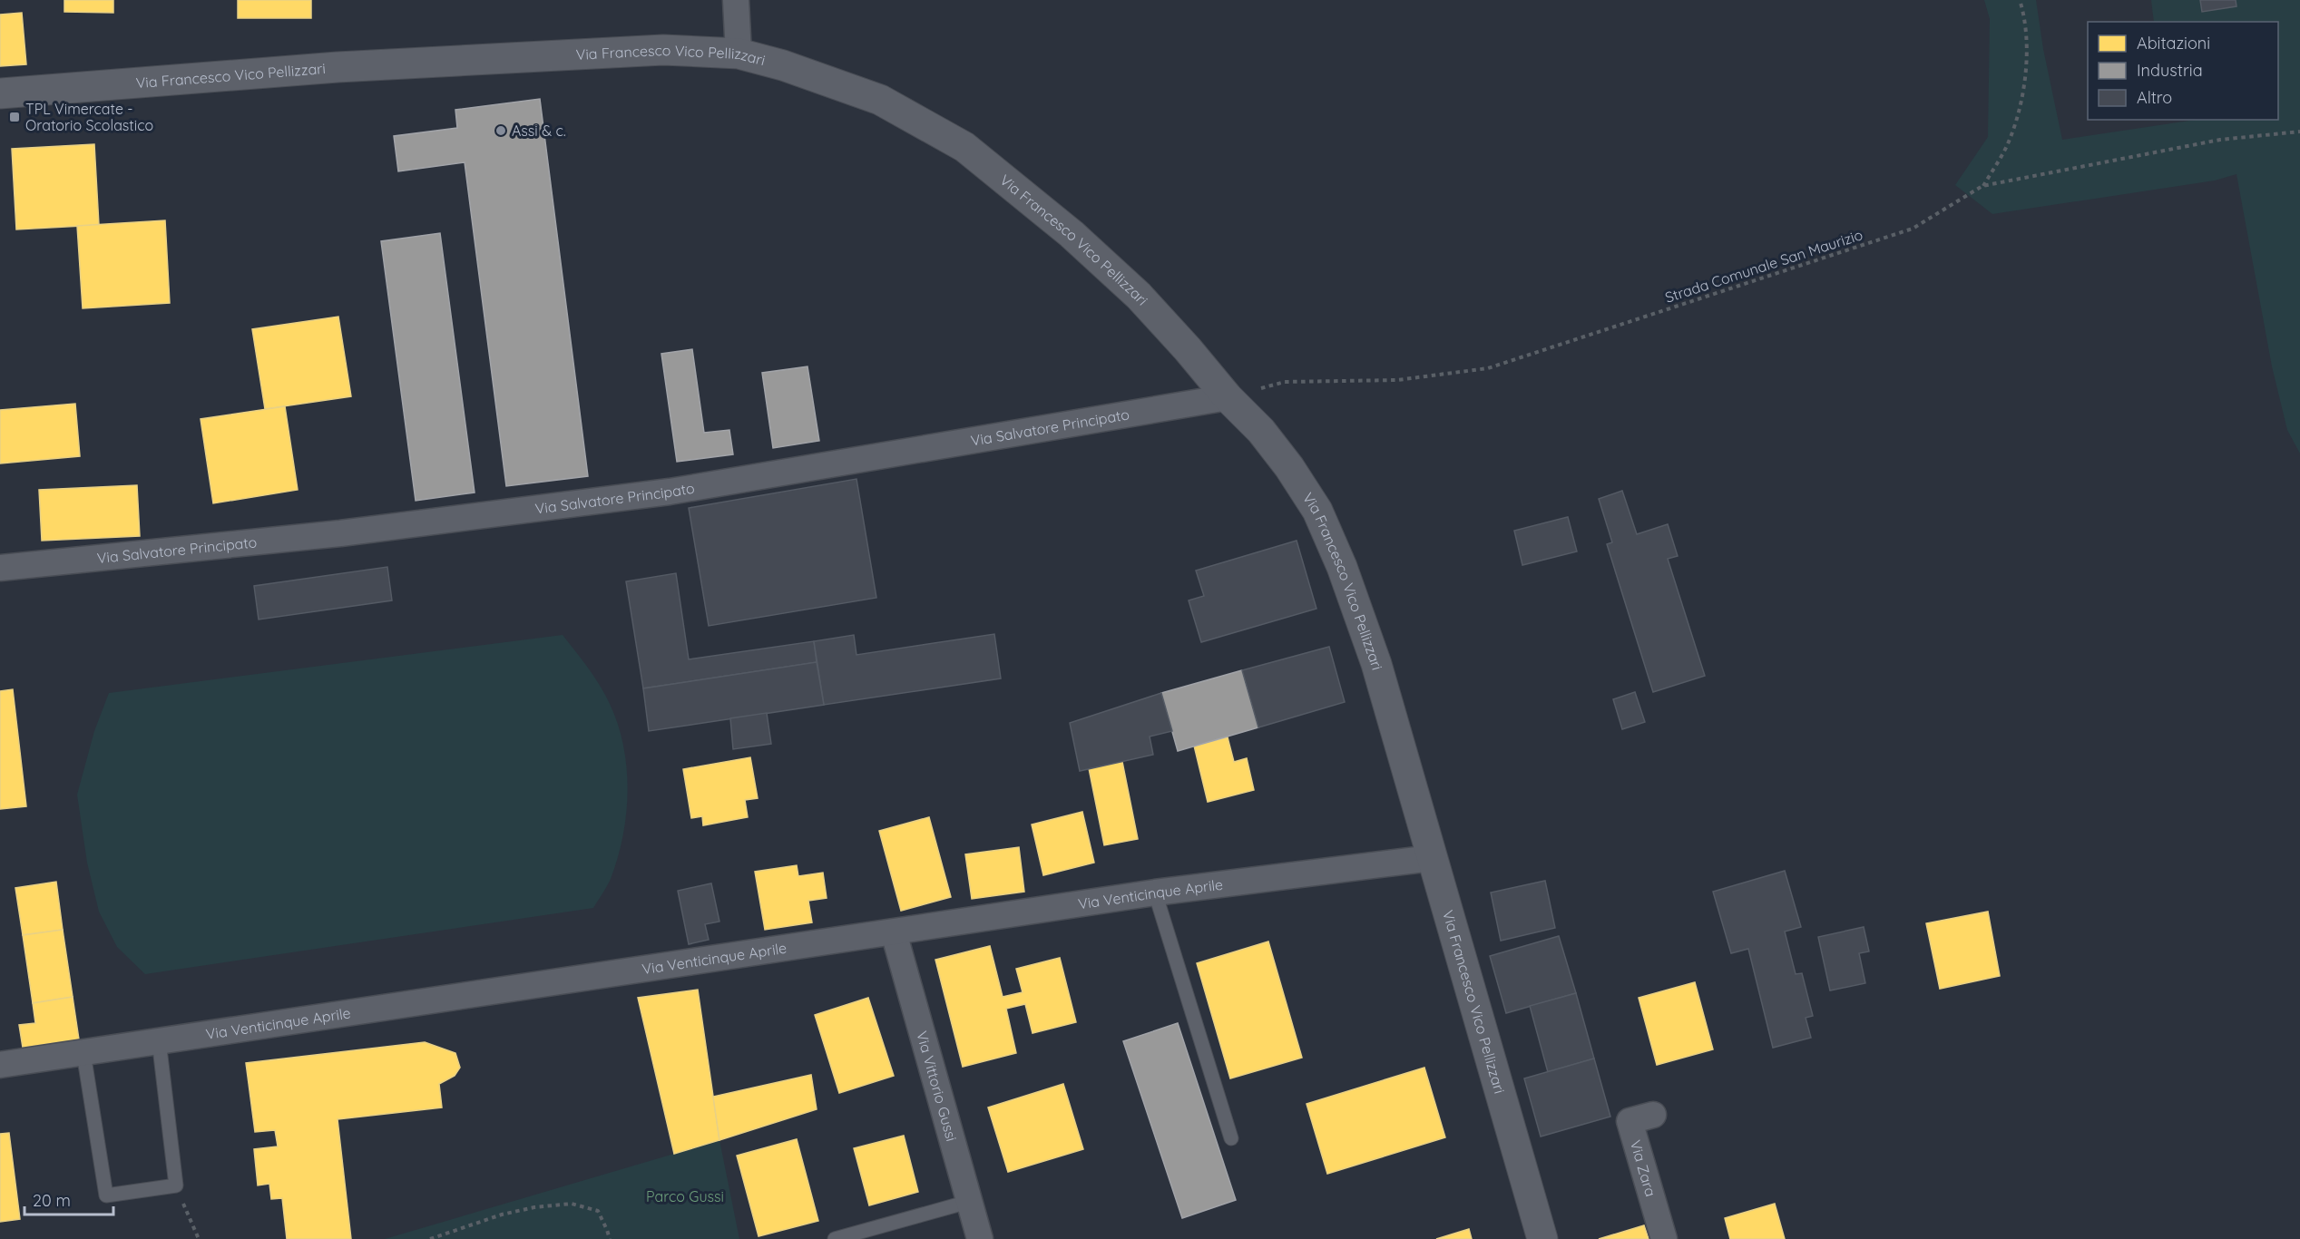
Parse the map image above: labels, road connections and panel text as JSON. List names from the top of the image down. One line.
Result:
{"streets":{"street":["Via Francesco Vico Pellizzari","Via Salvatore Principato","Via Venticinque Aprile","Via Vittorio Gussi","Via Zara"],"path":["Strada Comunale San Maurizio"]},"crossings":[["Via Francesco Vico Pellizzari","Strada Comunale San Maurizio"],["Via Francesco Vico Pellizzari","Via Salvatore Principato"],["Via Francesco Vico Pellizzari","Via Venticinque Aprile"],["Strada Comunale San Maurizio","Via Salvatore Principato"],["Via Venticinque Aprile","Via Vittorio Gussi"]],"parks":["Parco Gussi"],"places":{"transit":["TPL Vimercate - Oratorio Scolastico"],"other":["Assi & c."]},"legend":["Abitazioni","Industria","Altro"],"scale_bar":"20 m"}
